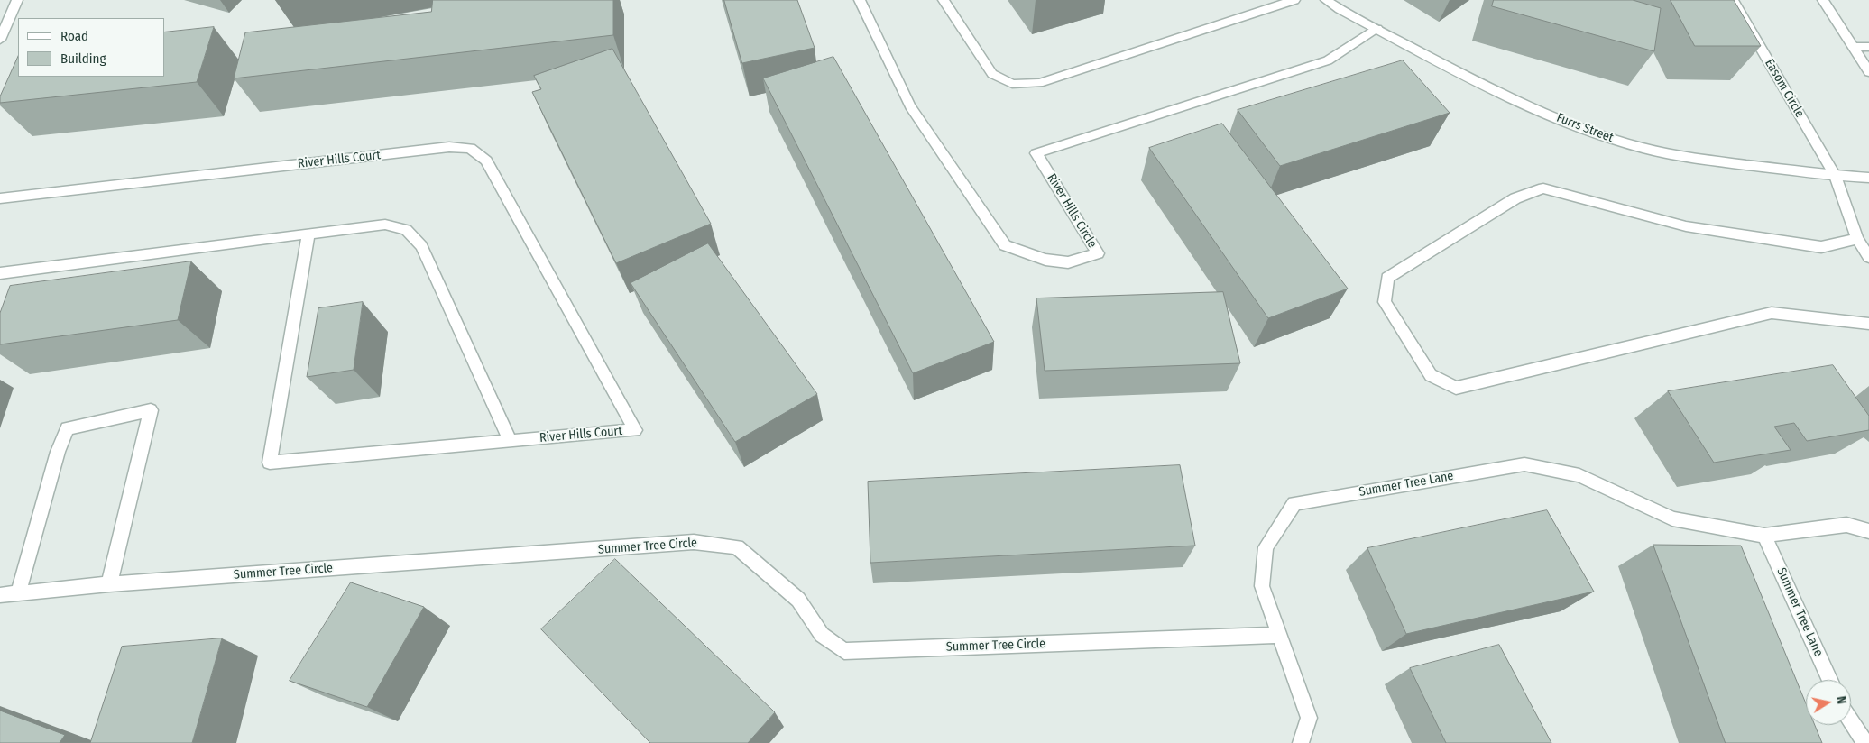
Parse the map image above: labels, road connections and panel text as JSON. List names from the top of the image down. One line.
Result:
{"streets":{"street":["Easom Circle","Furrs Street","River Hills Court","River Hills Circle","Summer Tree Lane","Summer Tree Circle"]},"crossings":[["Easom Circle","Furrs Street"],["Furrs Street","River Hills Circle"],["Summer Tree Lane","Summer Tree Circle"]],"legend":["Road","Building"],"north":"right"}
